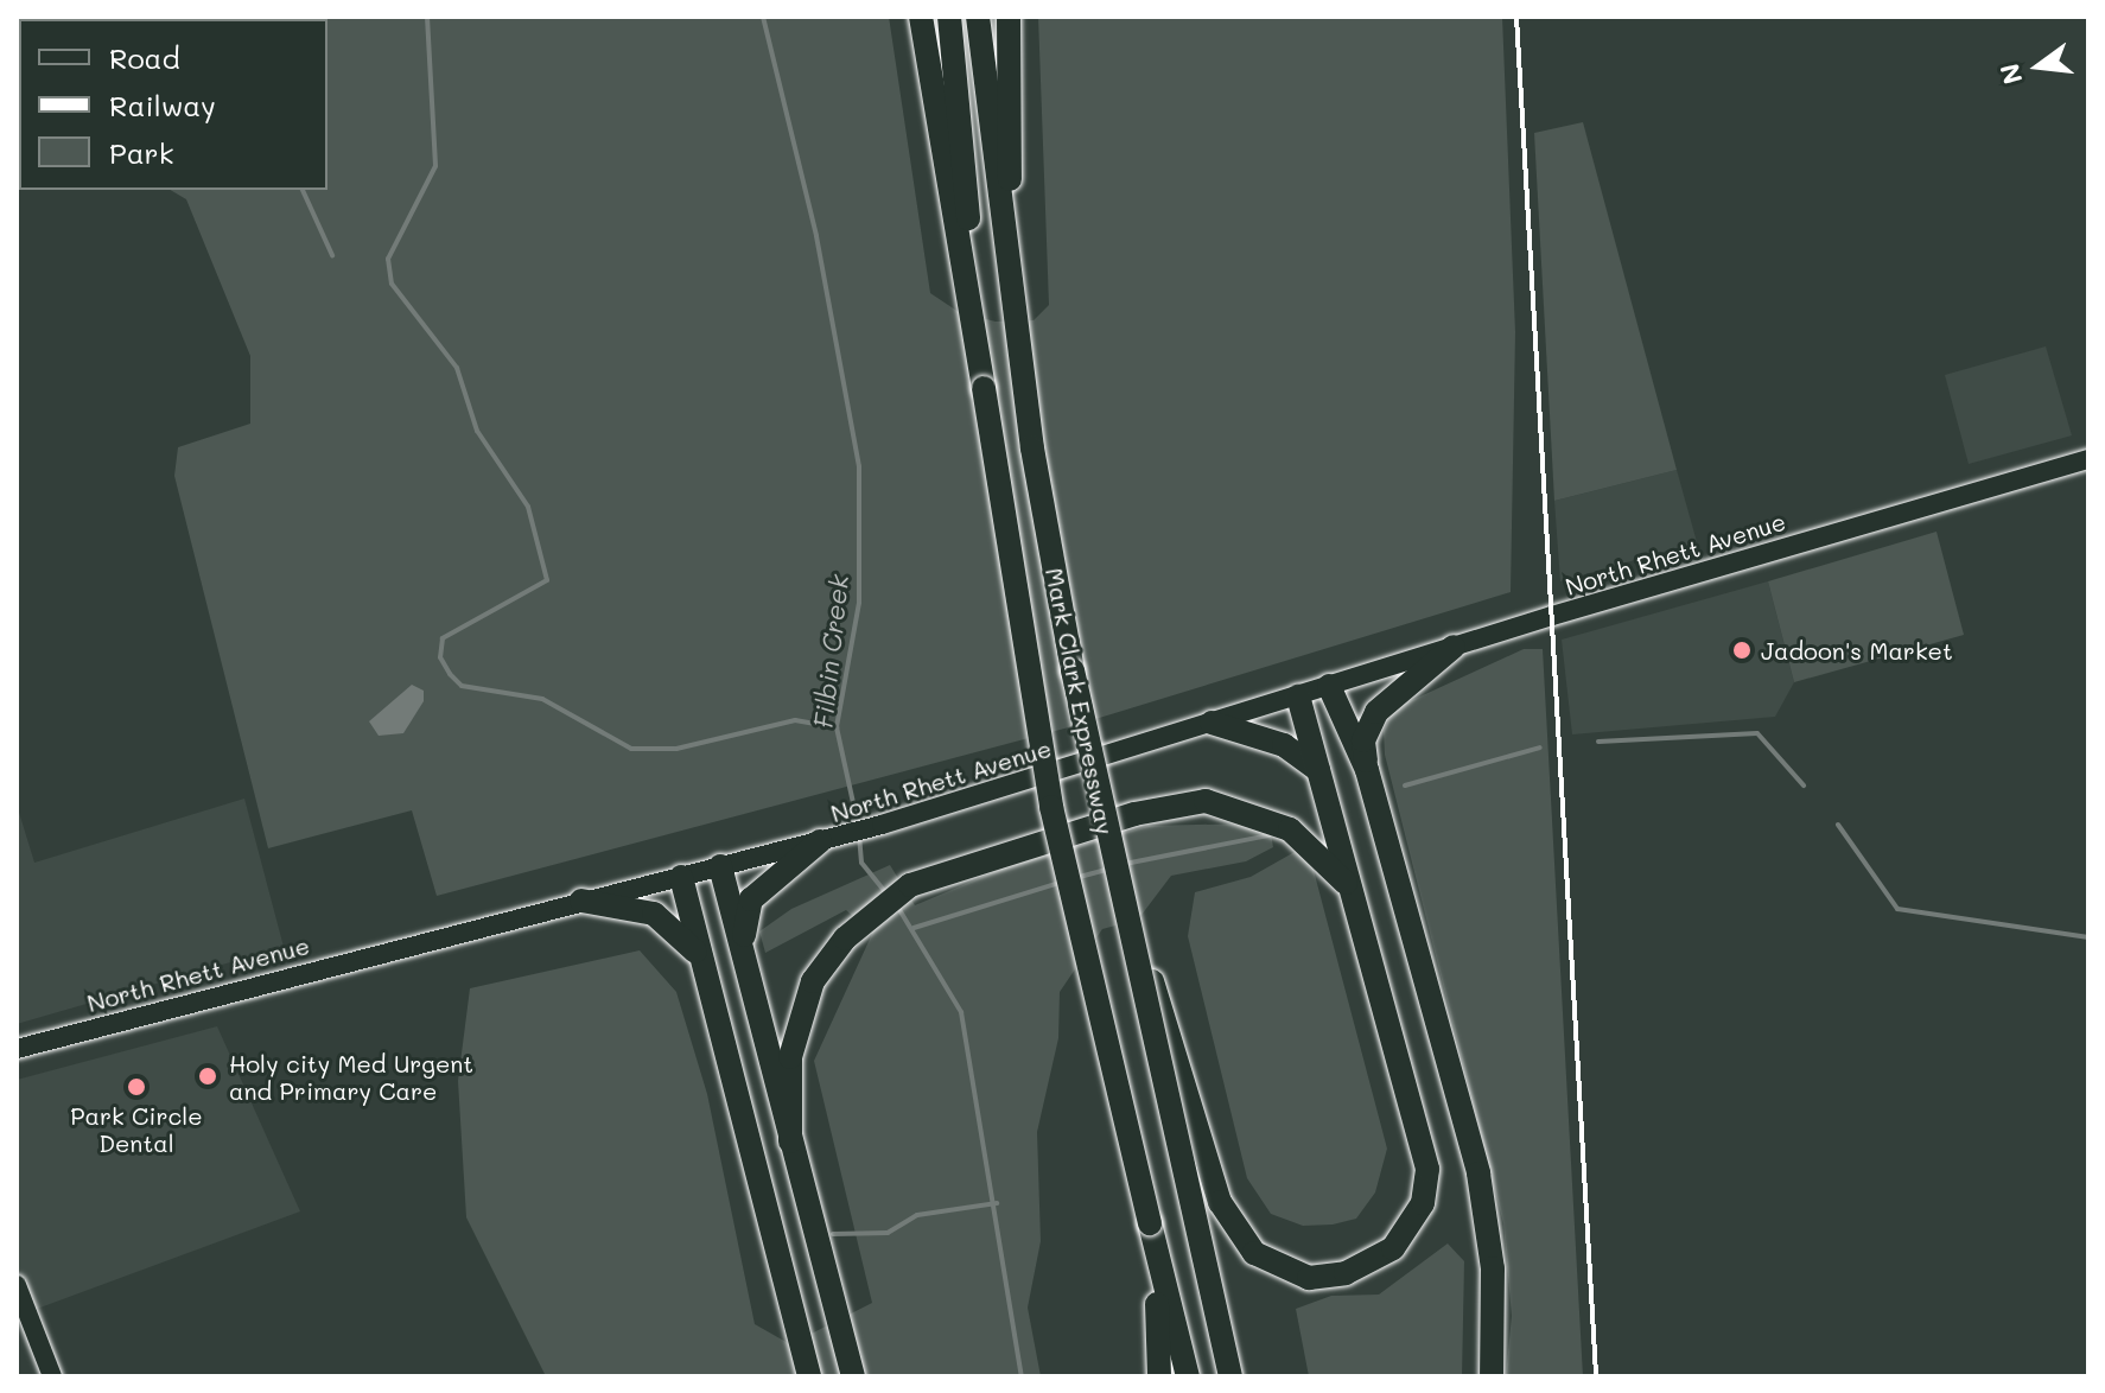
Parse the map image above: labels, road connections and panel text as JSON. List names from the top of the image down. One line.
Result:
{"streets":{"highway":["Mark Clark Expressway"],"main road":["North Rhett Avenue"]},"water":["Filbin Creek"],"places":["Jadoon's Market","Holy city Med Urgent and Primary Care","Park Circle Dental"],"legend":["Road","Railway","Park"],"north":"left"}
